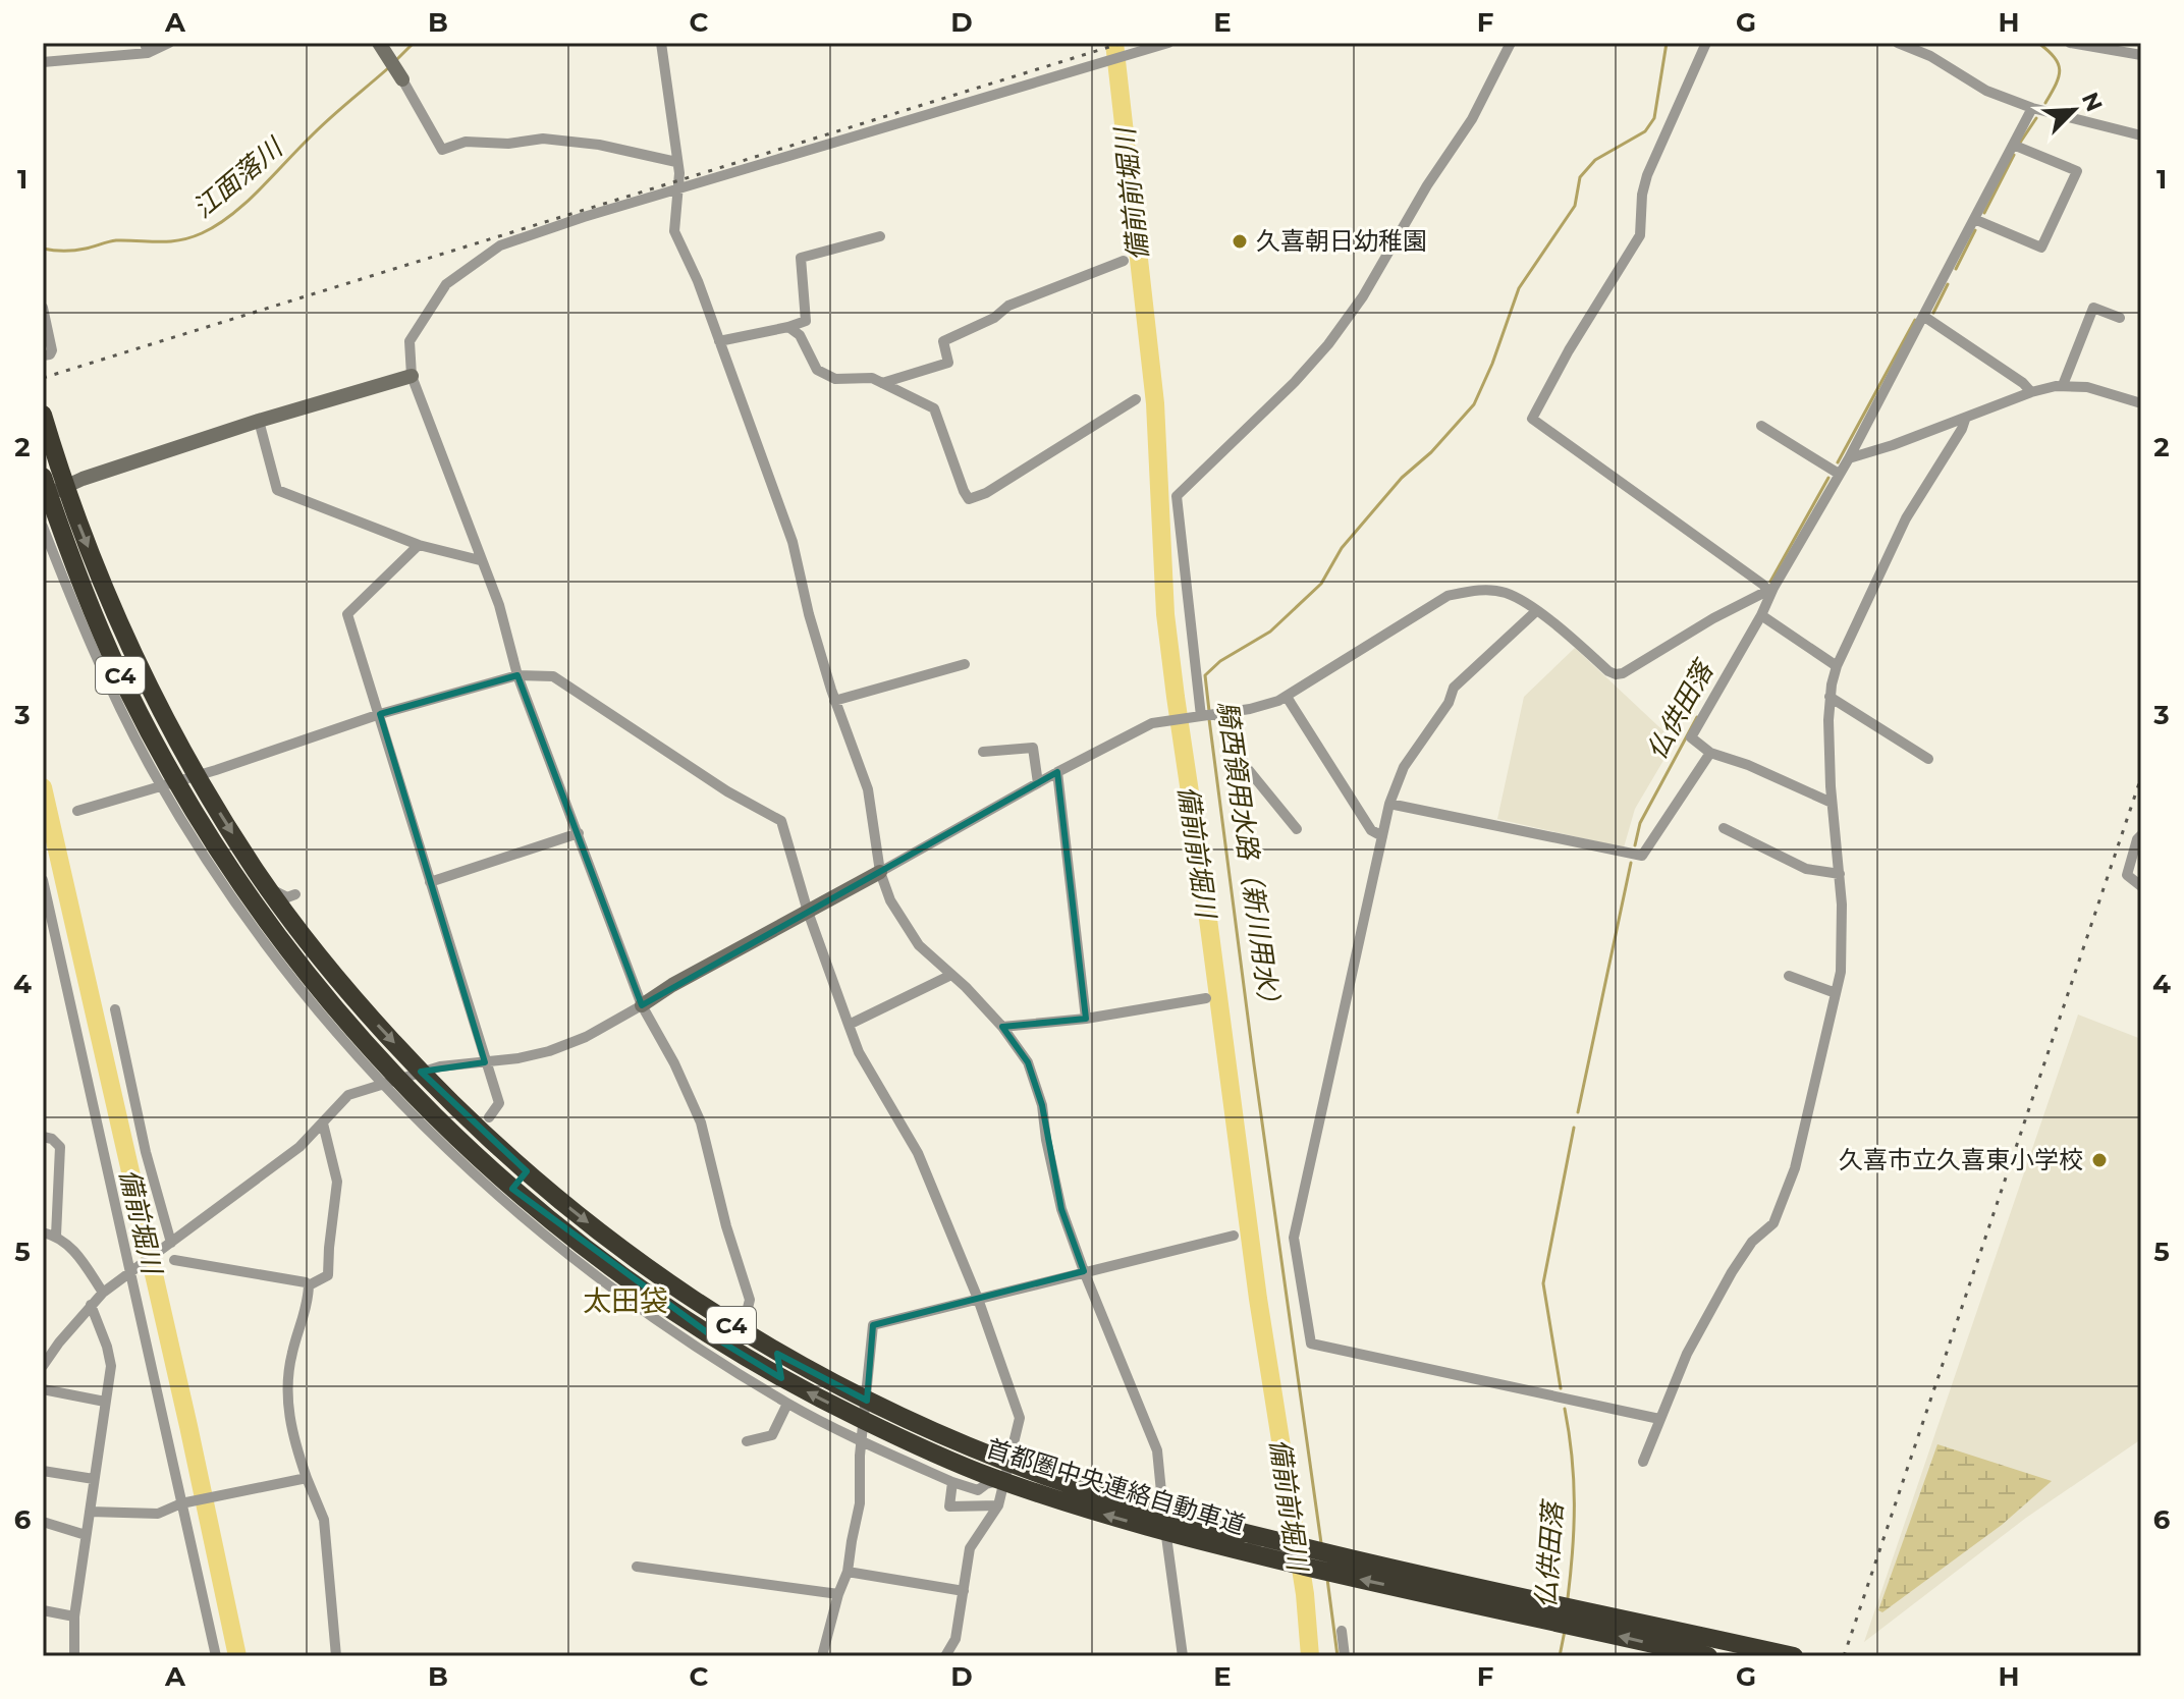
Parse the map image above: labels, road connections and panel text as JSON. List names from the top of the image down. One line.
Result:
{"streets":{"highway":["C4","首都圏中央連絡自動車道"]},"districts":["太田袋"],"water":["江面落川","備前前堀川","仏供田落","騎西領用水路（新川用水）","備前堀川"],"places":["久喜朝日幼稚園","久喜市立久喜東小学校"],"north":"top right","grid":{"columns":["A","B","C","D","E","F","G","H"],"rows":["1","2","3","4","5","6"]}}
